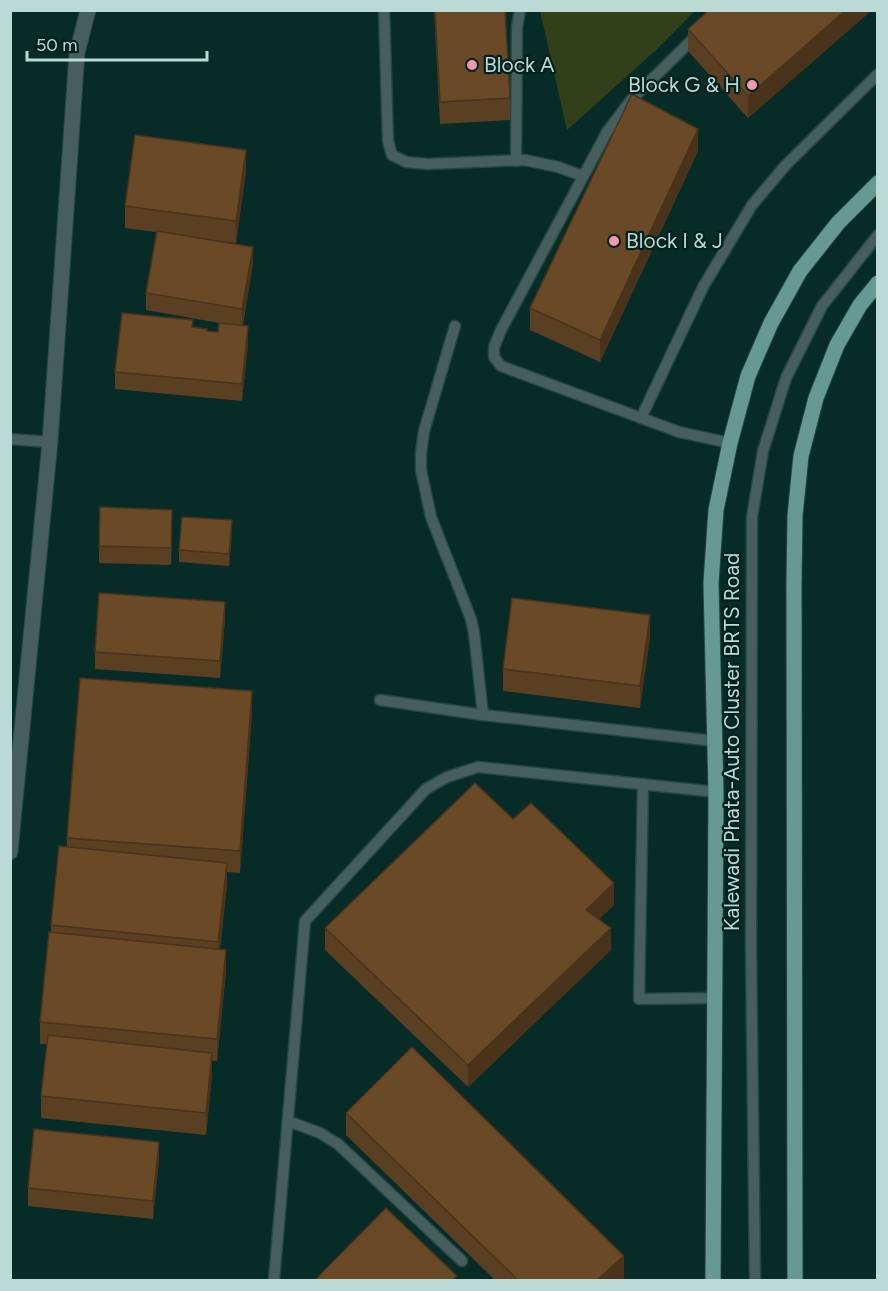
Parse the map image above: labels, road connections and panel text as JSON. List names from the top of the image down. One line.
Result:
{"streets":{"lane":["Kalewadi Phata-Auto Cluster BRTS Road"]},"places":["Block A","Block G & H","Block I & J"],"scale_bar":"50 m"}
